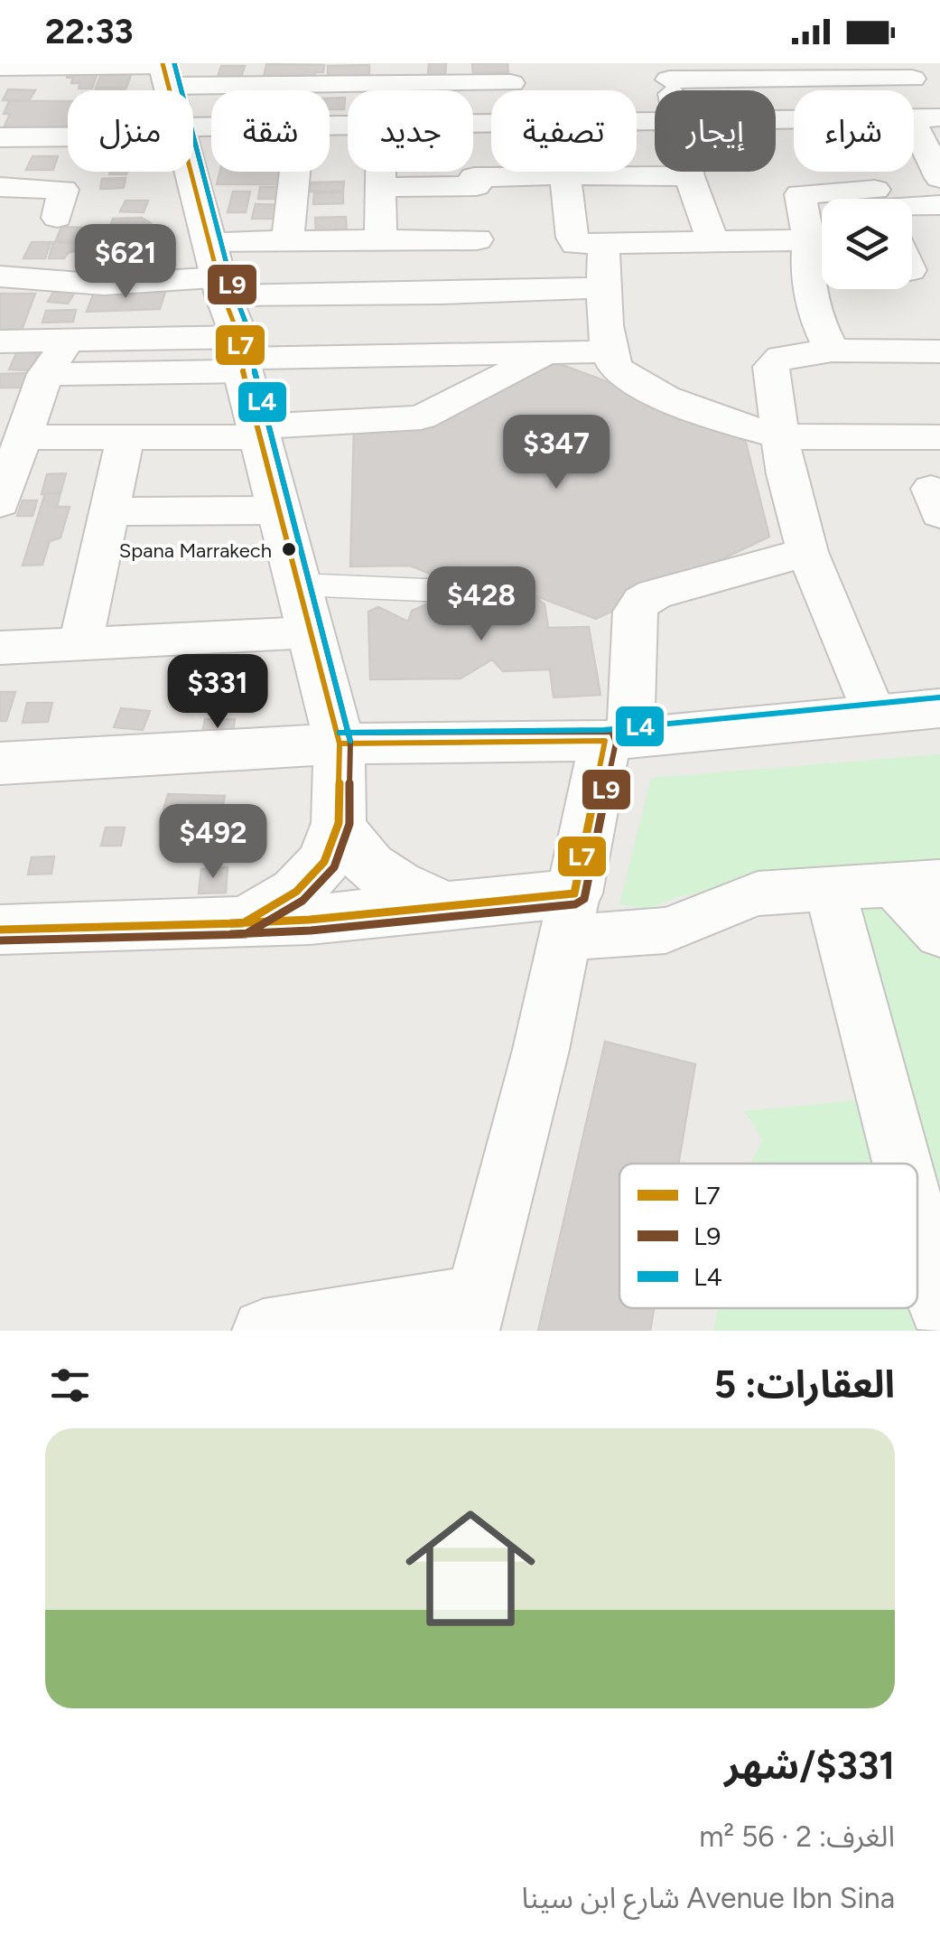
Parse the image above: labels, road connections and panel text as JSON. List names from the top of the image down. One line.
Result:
{"places":["Spana Marrakech"],"lines":["transit line L7","transit line L9","transit line L4"],"legend":["L7","L9","L4"],"page":{"status":"22:33","chip":["شراء","إيجار","تصفية","جديد","شقة","منزل"],"price":["$621","$347","$428","$331","$492"],"heading":"العقارات: 5","list":[{"name":"$331/شهر","note":"الغرف: 2 · 56 m² · Avenue Ibn Sina شارع ابن سينا"}]}}
